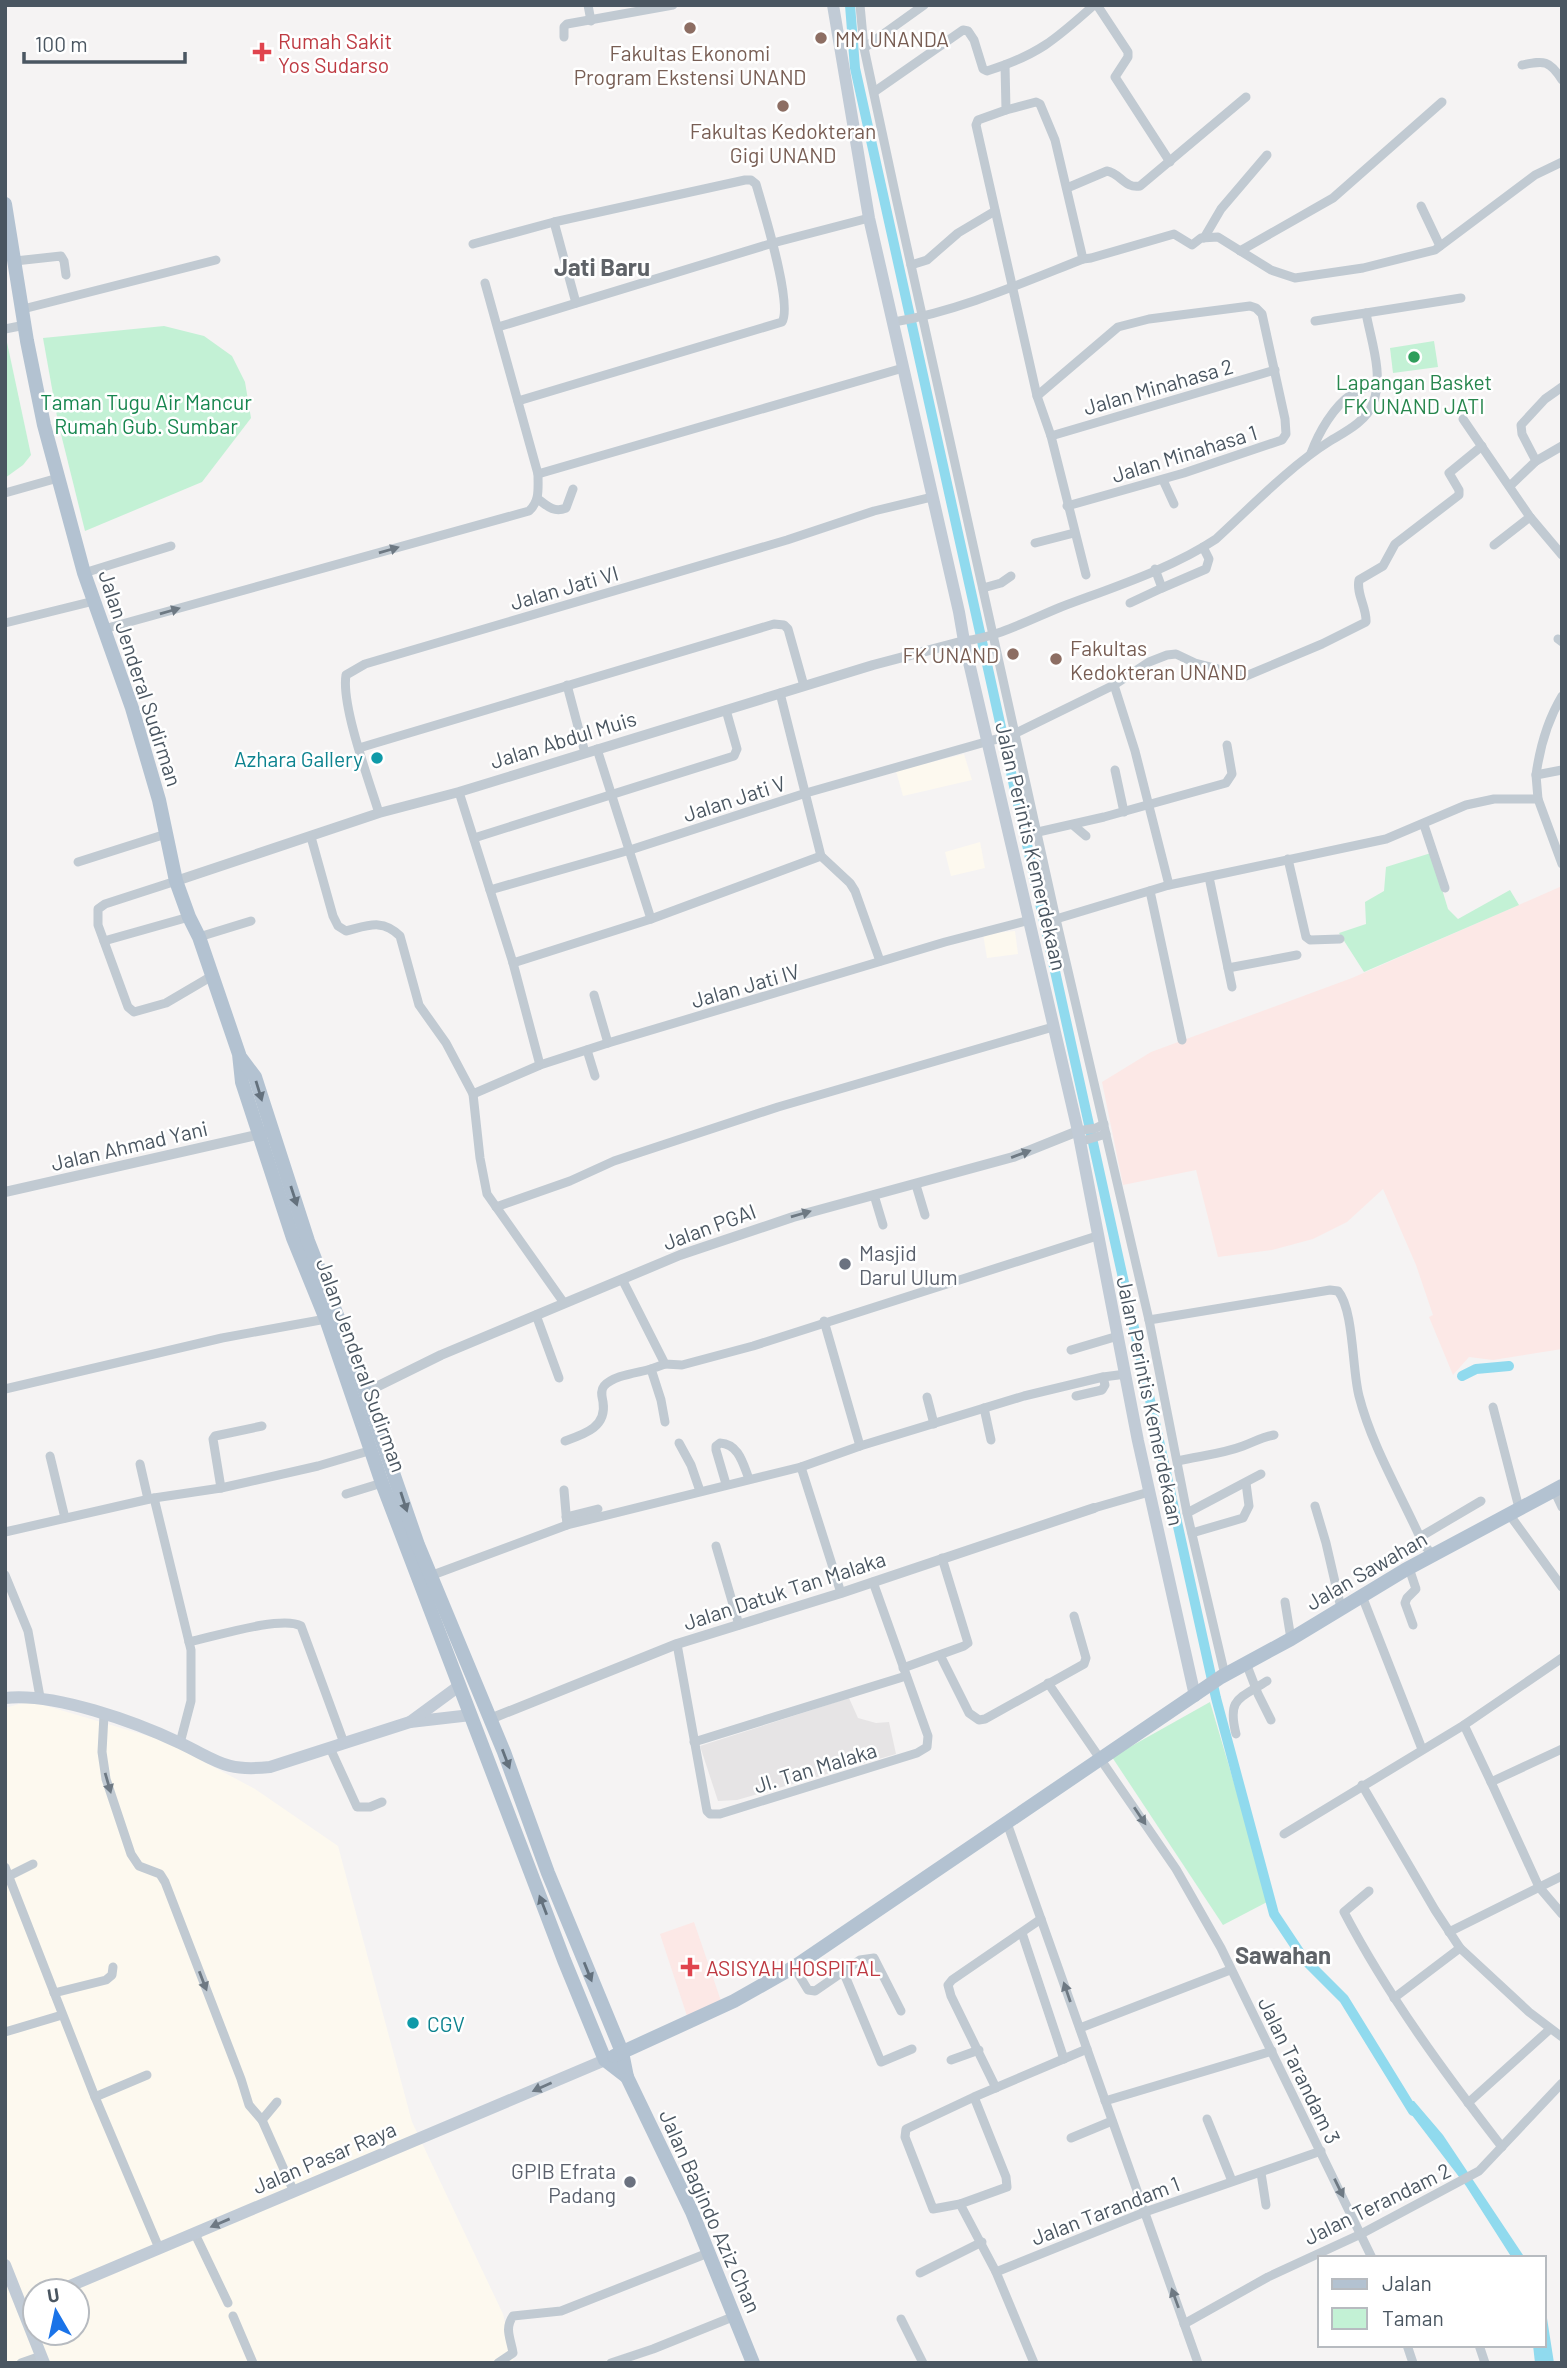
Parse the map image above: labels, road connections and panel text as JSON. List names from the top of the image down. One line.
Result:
{"streets":{"main road":["Jalan Jenderal Sudirman","Jalan Perintis Kemerdekaan","Jalan Sawahan","Jalan Pasar Raya","Jalan Bagindo Aziz Chan"],"street":["Jalan Minahasa 2","Jalan Minahasa 1","Jalan Jati VI","Jalan Abdul Muis","Jalan Jati V","Jalan Jati IV","Jalan Ahmad Yani","Jalan PGAI","Jalan Datuk Tan Malaka","Jl. Tan Malaka","Jalan Tarandam 3","Jalan Terandam 2","Jalan Tarandam 1"]},"crossings":[["Jalan Minahasa 2","Jalan Minahasa 1"],["Jalan Jati VI","Jalan Abdul Muis"],["Jalan Jati VI","Jalan Perintis Kemerdekaan"],["Jalan Jenderal Sudirman","Jalan Abdul Muis"],["Jalan Jenderal Sudirman","Jalan Ahmad Yani"],["Jalan Jenderal Sudirman","Jalan Pasar Raya"],["Jalan Abdul Muis","Jalan Perintis Kemerdekaan"],["Jalan Jati V","Jalan Perintis Kemerdekaan"],["Jalan Perintis Kemerdekaan","Jalan Jati IV"],["Jalan Perintis Kemerdekaan","Jalan PGAI"],["Jalan Perintis Kemerdekaan","Jalan Sawahan"],["Jalan Sawahan","Jalan Tarandam 3"],["Jalan Datuk Tan Malaka","Jl. Tan Malaka"],["Jalan Tarandam 3","Jalan Terandam 2"],["Jalan Tarandam 3","Jalan Tarandam 1"]],"one_way":["Jalan PGAI","Jalan Tarandam 3","Jalan Pasar Raya"],"districts":["Jati Baru","Sawahan"],"parks":["Taman Tugu Air Mancur Rumah Gub. Sumbar"],"places":{"other":["Fakultas Ekonomi Program Ekstensi UNAND","MM UNANDA","Fakultas Kedokteran Gigi UNAND","Lapangan Basket FK UNAND JATI","FK UNAND","Fakultas Kedokteran UNAND","Azhara Gallery","Masjid Darul Ulum","CGV","GPIB Efrata Padang"],"health":["Rumah Sakit Yos Sudarso","ASISYAH HOSPITAL"]},"legend":["Jalan","Taman"],"scale_bar":"100 m","north":"top"}
